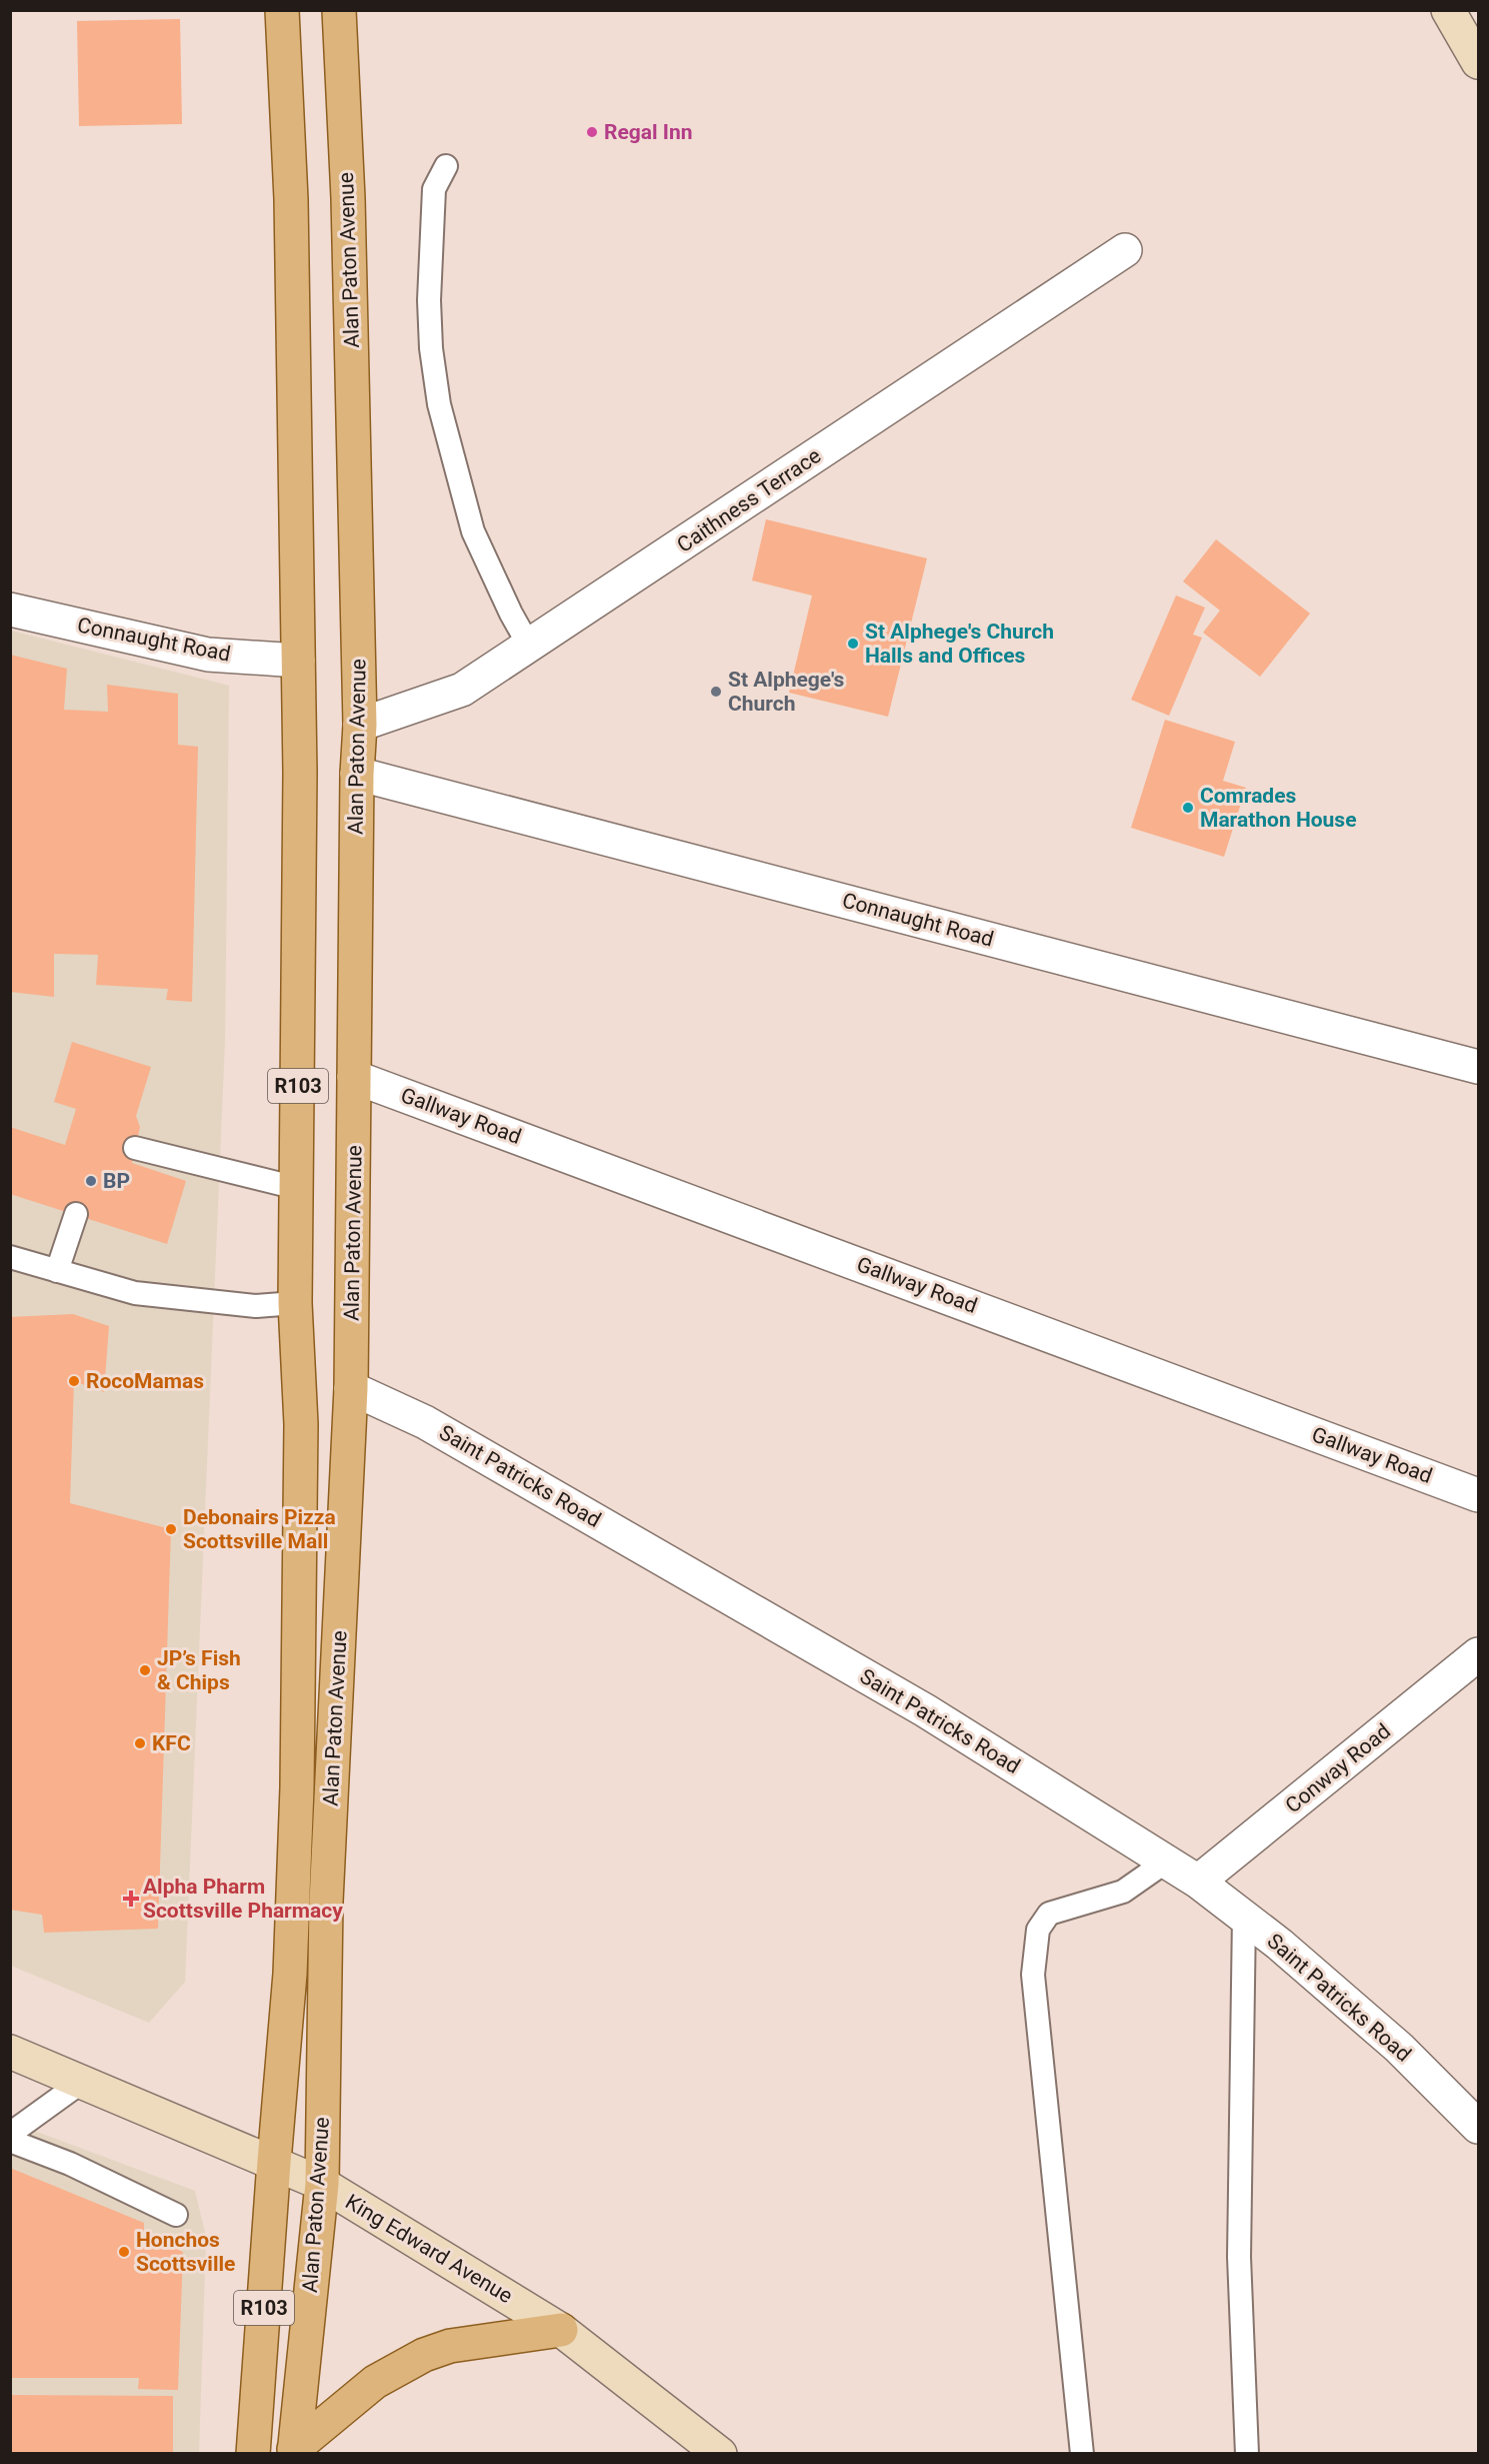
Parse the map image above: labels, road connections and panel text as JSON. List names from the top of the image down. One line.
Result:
{"streets":{"main road":["Alan Paton Avenue","R103"],"street":["Caithness Terrace","Connaught Road","Gallway Road","Saint Patricks Road","Conway Road","King Edward Avenue"]},"crossings":[["Alan Paton Avenue","Caithness Terrace"],["Alan Paton Avenue","Connaught Road"],["Alan Paton Avenue","Gallway Road"],["Alan Paton Avenue","Saint Patricks Road"],["Alan Paton Avenue","King Edward Avenue"],["Saint Patricks Road","Conway Road"]],"places":{"other":["Regal Inn","St Alphege's Church Halls and Offices","St Alphege's Church","Comrades Marathon House","BP","RocoMamas","Debonairs Pizza Scottsville Mall","JP’s Fish & Chips","KFC","Honchos Scottsville"],"health":["Alpha Pharm Scottsville Pharmacy"]}}
